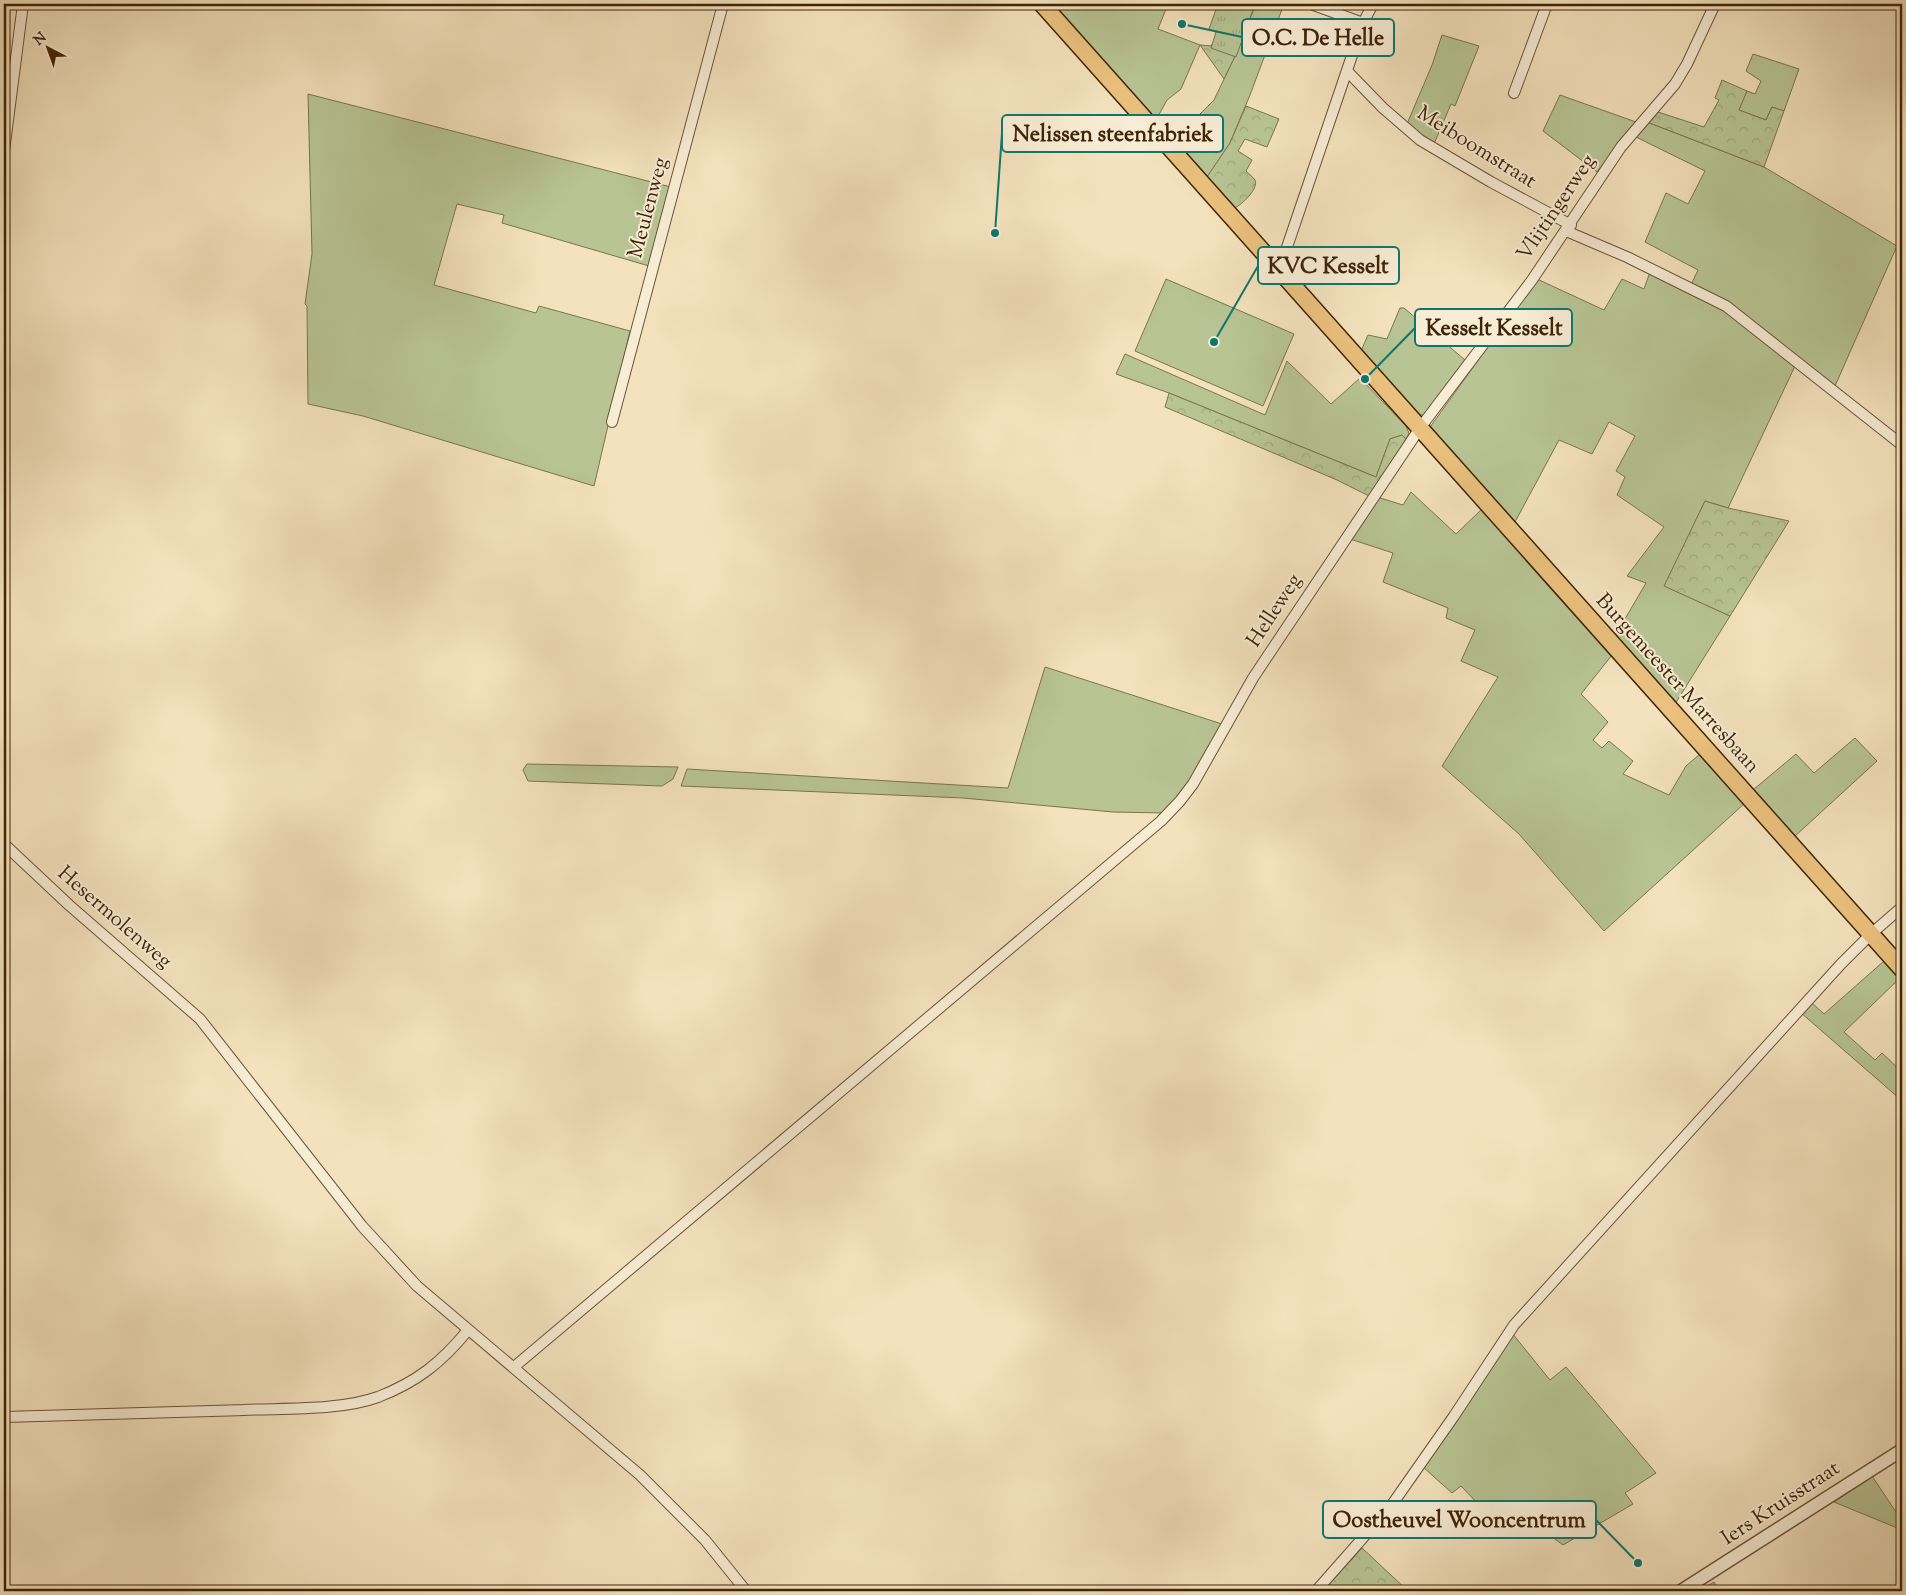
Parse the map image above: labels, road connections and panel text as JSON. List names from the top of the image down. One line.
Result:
{"streets":{"main road":["Burgemeester Marresbaan"],"street":["Meiboomstraat","Meulenweg","Vlijtingerweg","Helleweg","Hesermolenweg","Iers Kruisstraat"]},"crossings":[["Meiboomstraat","Vlijtingerweg"],["Vlijtingerweg","Helleweg"],["Vlijtingerweg","Burgemeester Marresbaan"],["Helleweg","Burgemeester Marresbaan"],["Helleweg","Hesermolenweg"]],"places":["O.C. De Helle","Nelissen steenfabriek","KVC Kesselt","Kesselt Kesselt","Oostheuvel Wooncentrum"],"north":"top left"}
